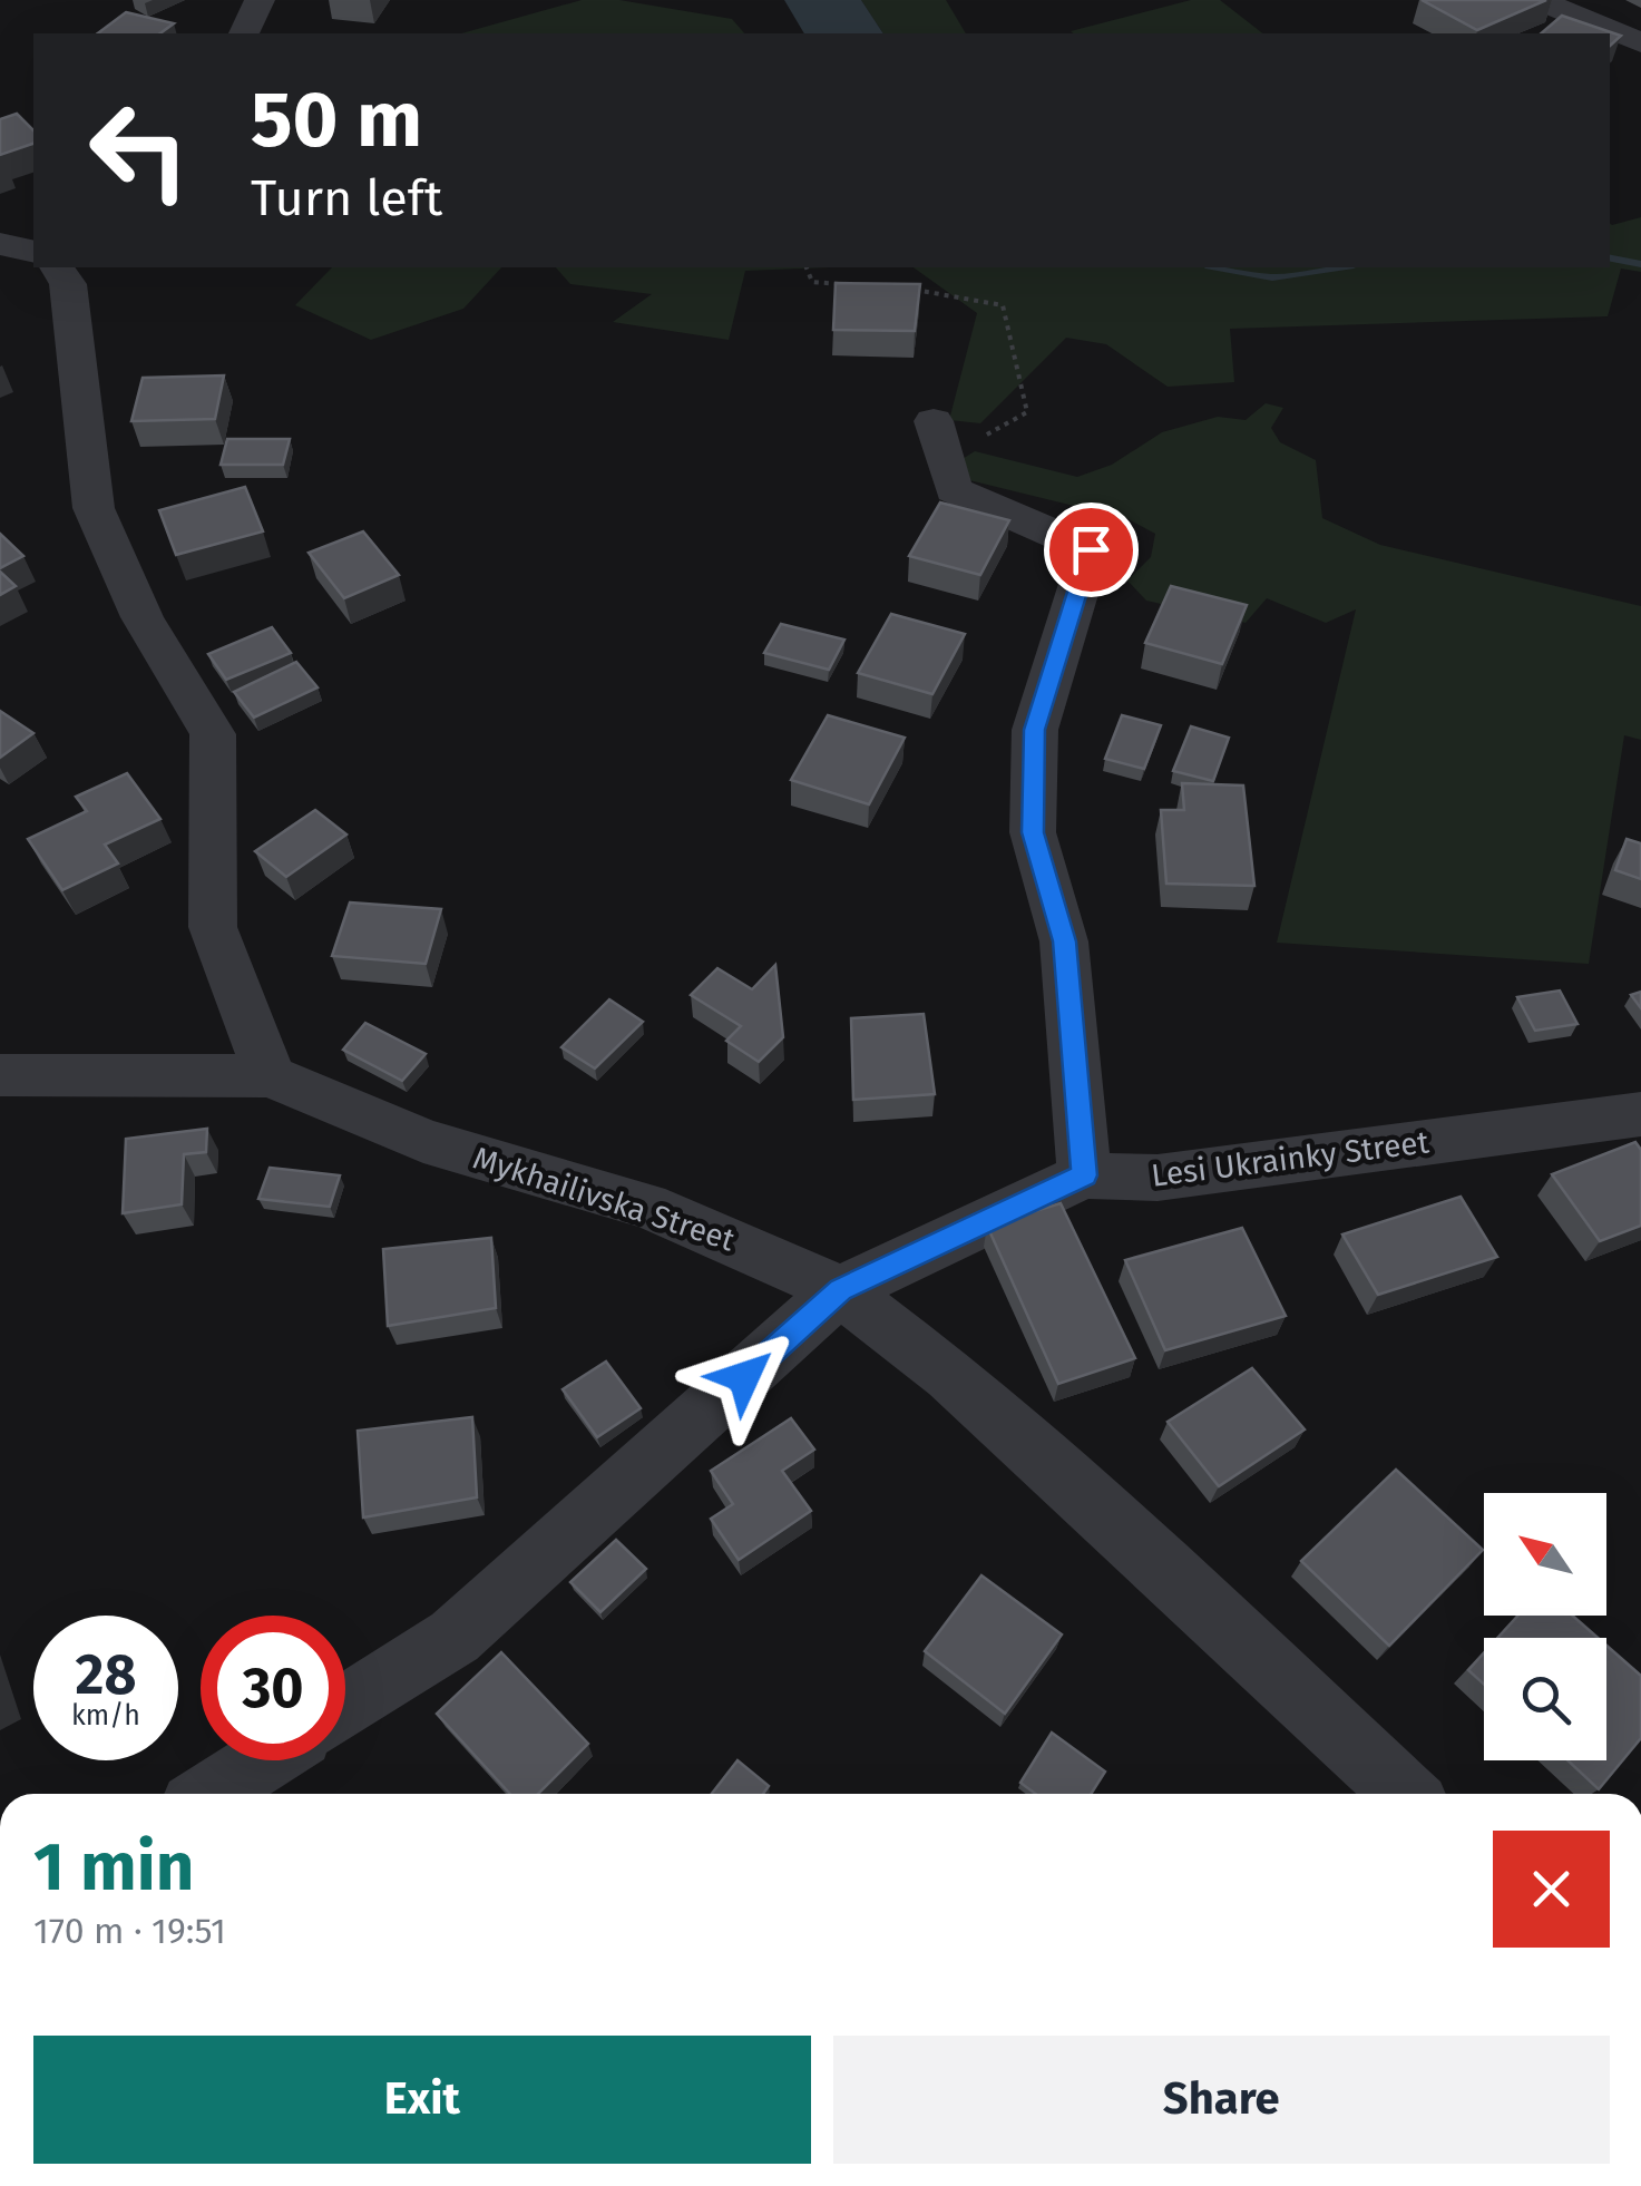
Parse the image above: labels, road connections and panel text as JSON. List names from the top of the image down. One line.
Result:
{"streets":{"street":["Lesi Ukrainky Street","Mykhailivska Street"]},"crossings":[["Lesi Ukrainky Street","Mykhailivska Street"]],"north":"top left","page":{"turn":["50 m","Turn left"],"speed":"28 km/h","limit":"30","heading":["1 min","170 m · 19:51"],"buttons":["Exit","Share"]}}
